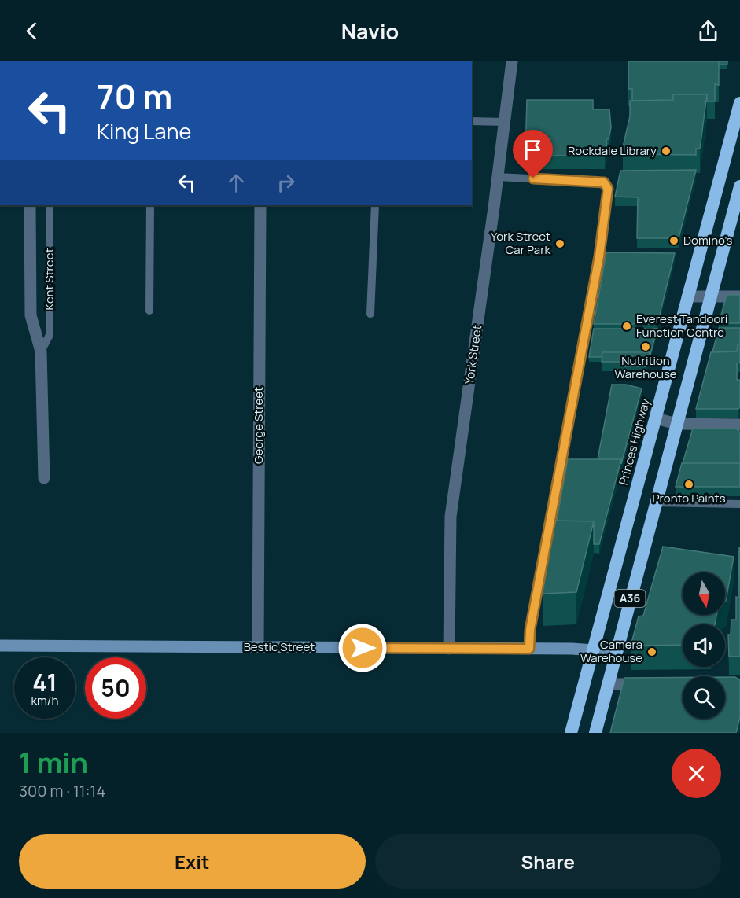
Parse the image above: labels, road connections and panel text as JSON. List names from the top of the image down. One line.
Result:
{"streets":{"highway":["Princes Highway","A36"],"main road":["Bestic Street"],"street":["Kent Street","York Street","George Street"]},"crossings":[["York Street","Bestic Street"],["George Street","Bestic Street"],["Princes Highway","Bestic Street"],["A36","Bestic Street"]],"places":["Rockdale Library","Domino's","York Street Car Park","Everest Tandoori Function Centre","Nutrition Warehouse","Pronto Paints","Camera Warehouse"],"north":"bottom","page":{"header":"Navio","turn":["70 m","King Lane"],"speed":"41 km/h","limit":"50","heading":["1 min","300 m · 11:14"],"buttons":["Exit","Share"]}}
